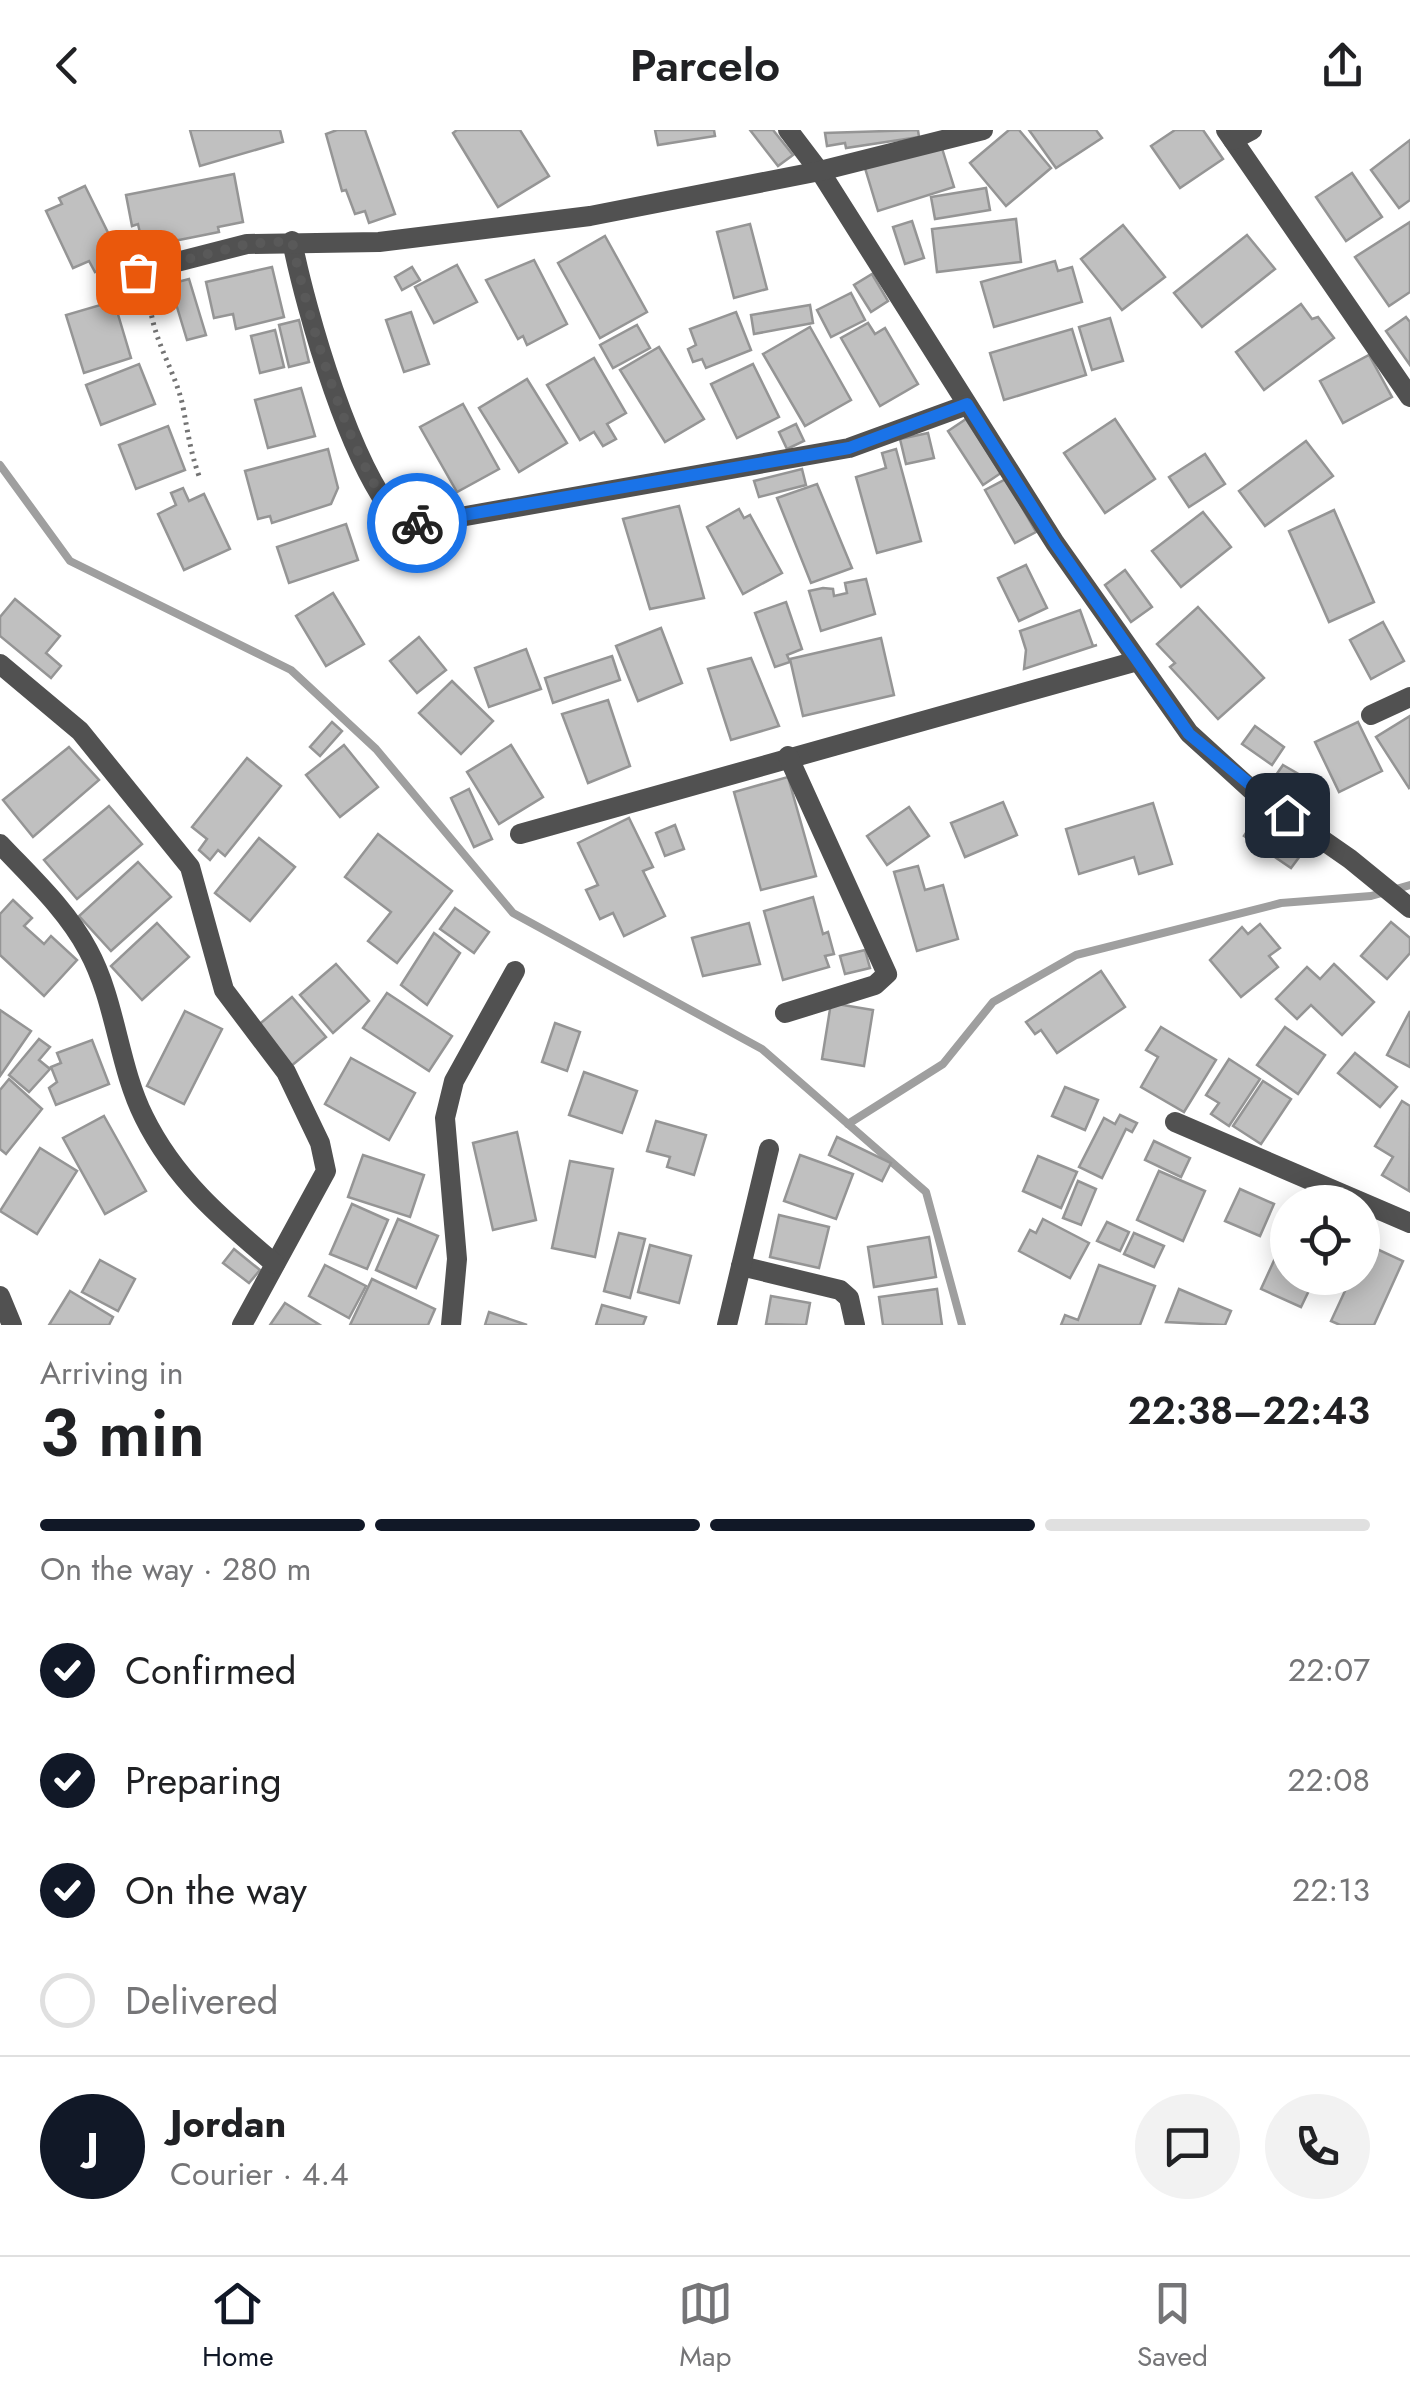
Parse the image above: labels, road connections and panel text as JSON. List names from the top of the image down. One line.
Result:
{"page":{"header":"Parcelo","heading":["3 min","Arriving in","22:38–22:43"],"panel":["Jordan","Courier · 4.4"],"bar":"On the way · 280 m","list":[["Confirmed","22:07"],["Preparing","22:08"],["On the way","22:13"],"Delivered"],"round":"J","tabs":["Home","Map","Saved"]}}
